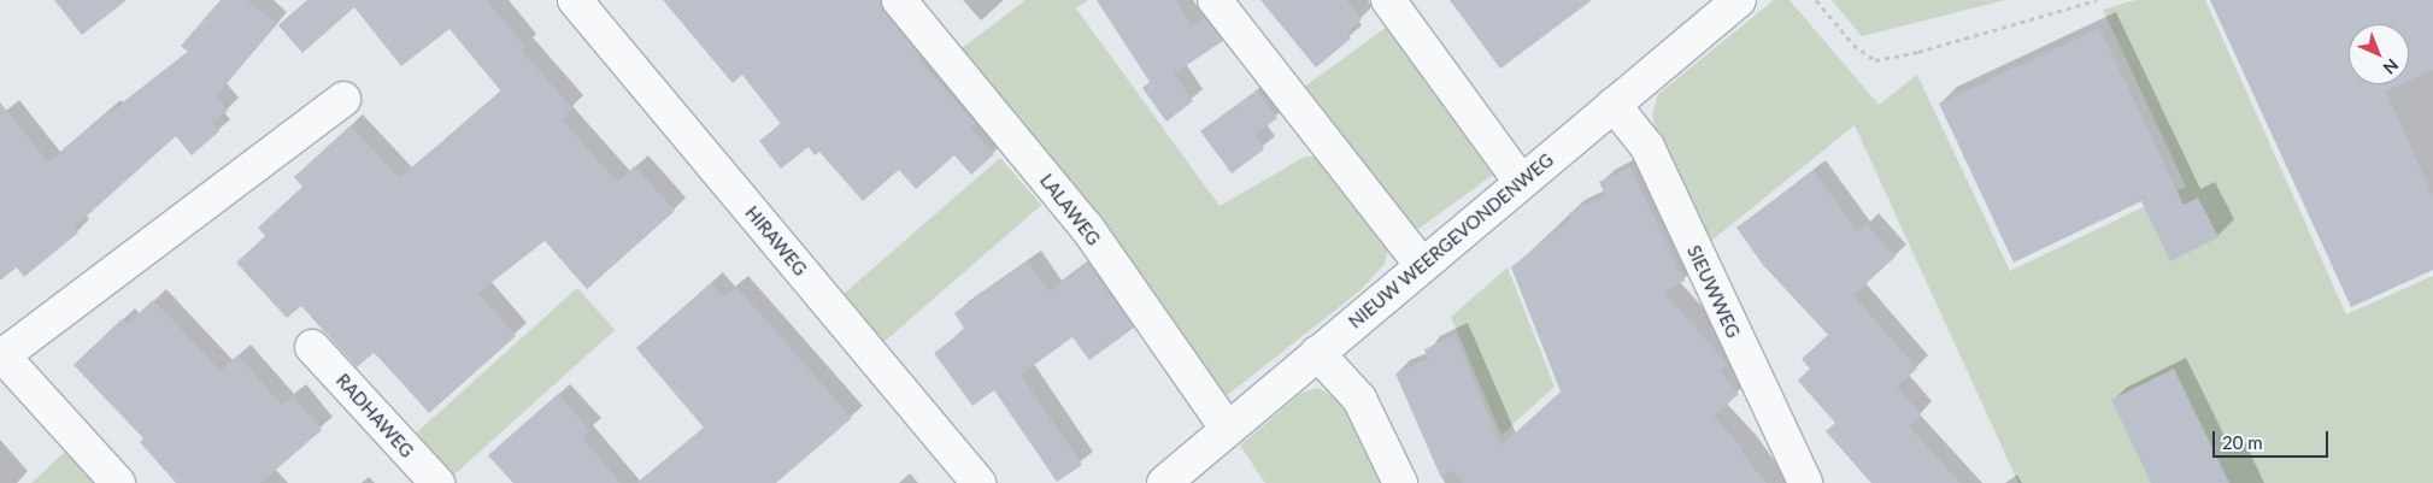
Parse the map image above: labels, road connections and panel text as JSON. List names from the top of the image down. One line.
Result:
{"streets":{"street":["LALAWEG","HIRAWEG","NIEUW WEERGEVONDENWEG","SIEUWWEG","RADHAWEG"]},"crossings":[["LALAWEG","NIEUW WEERGEVONDENWEG"],["NIEUW WEERGEVONDENWEG","SIEUWWEG"]],"scale_bar":"20 m","north":"bottom right"}
